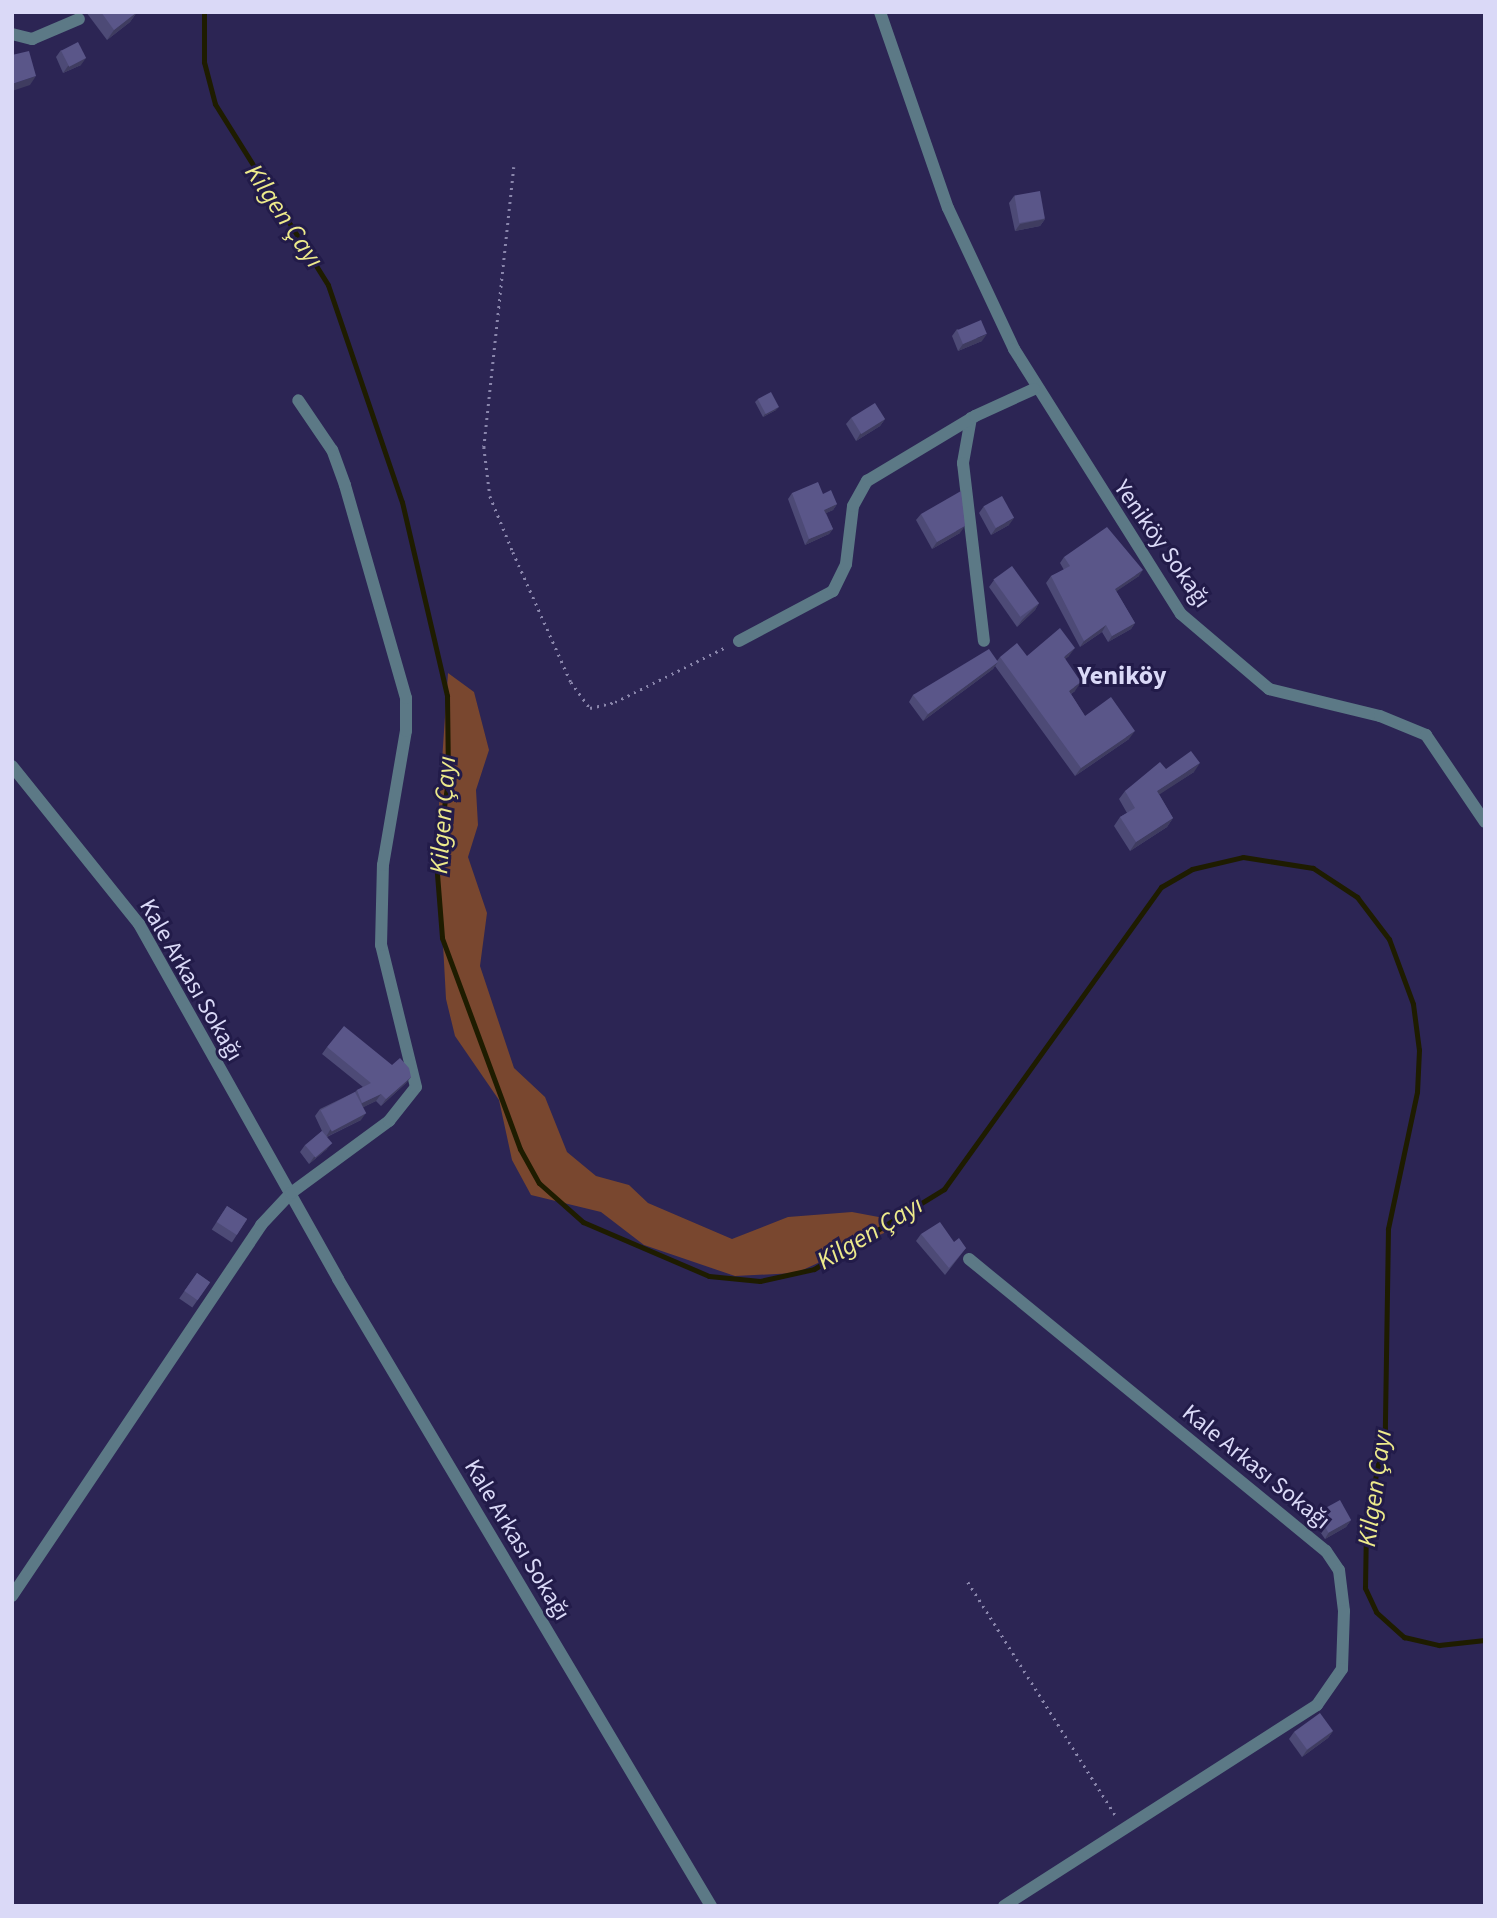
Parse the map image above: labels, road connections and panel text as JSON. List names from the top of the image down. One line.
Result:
{"streets":{"street":["Yeniköy Sokağı","Kale Arkası Sokağı"]},"districts":["Yeniköy"],"water":["Kilgen Çayı"]}
